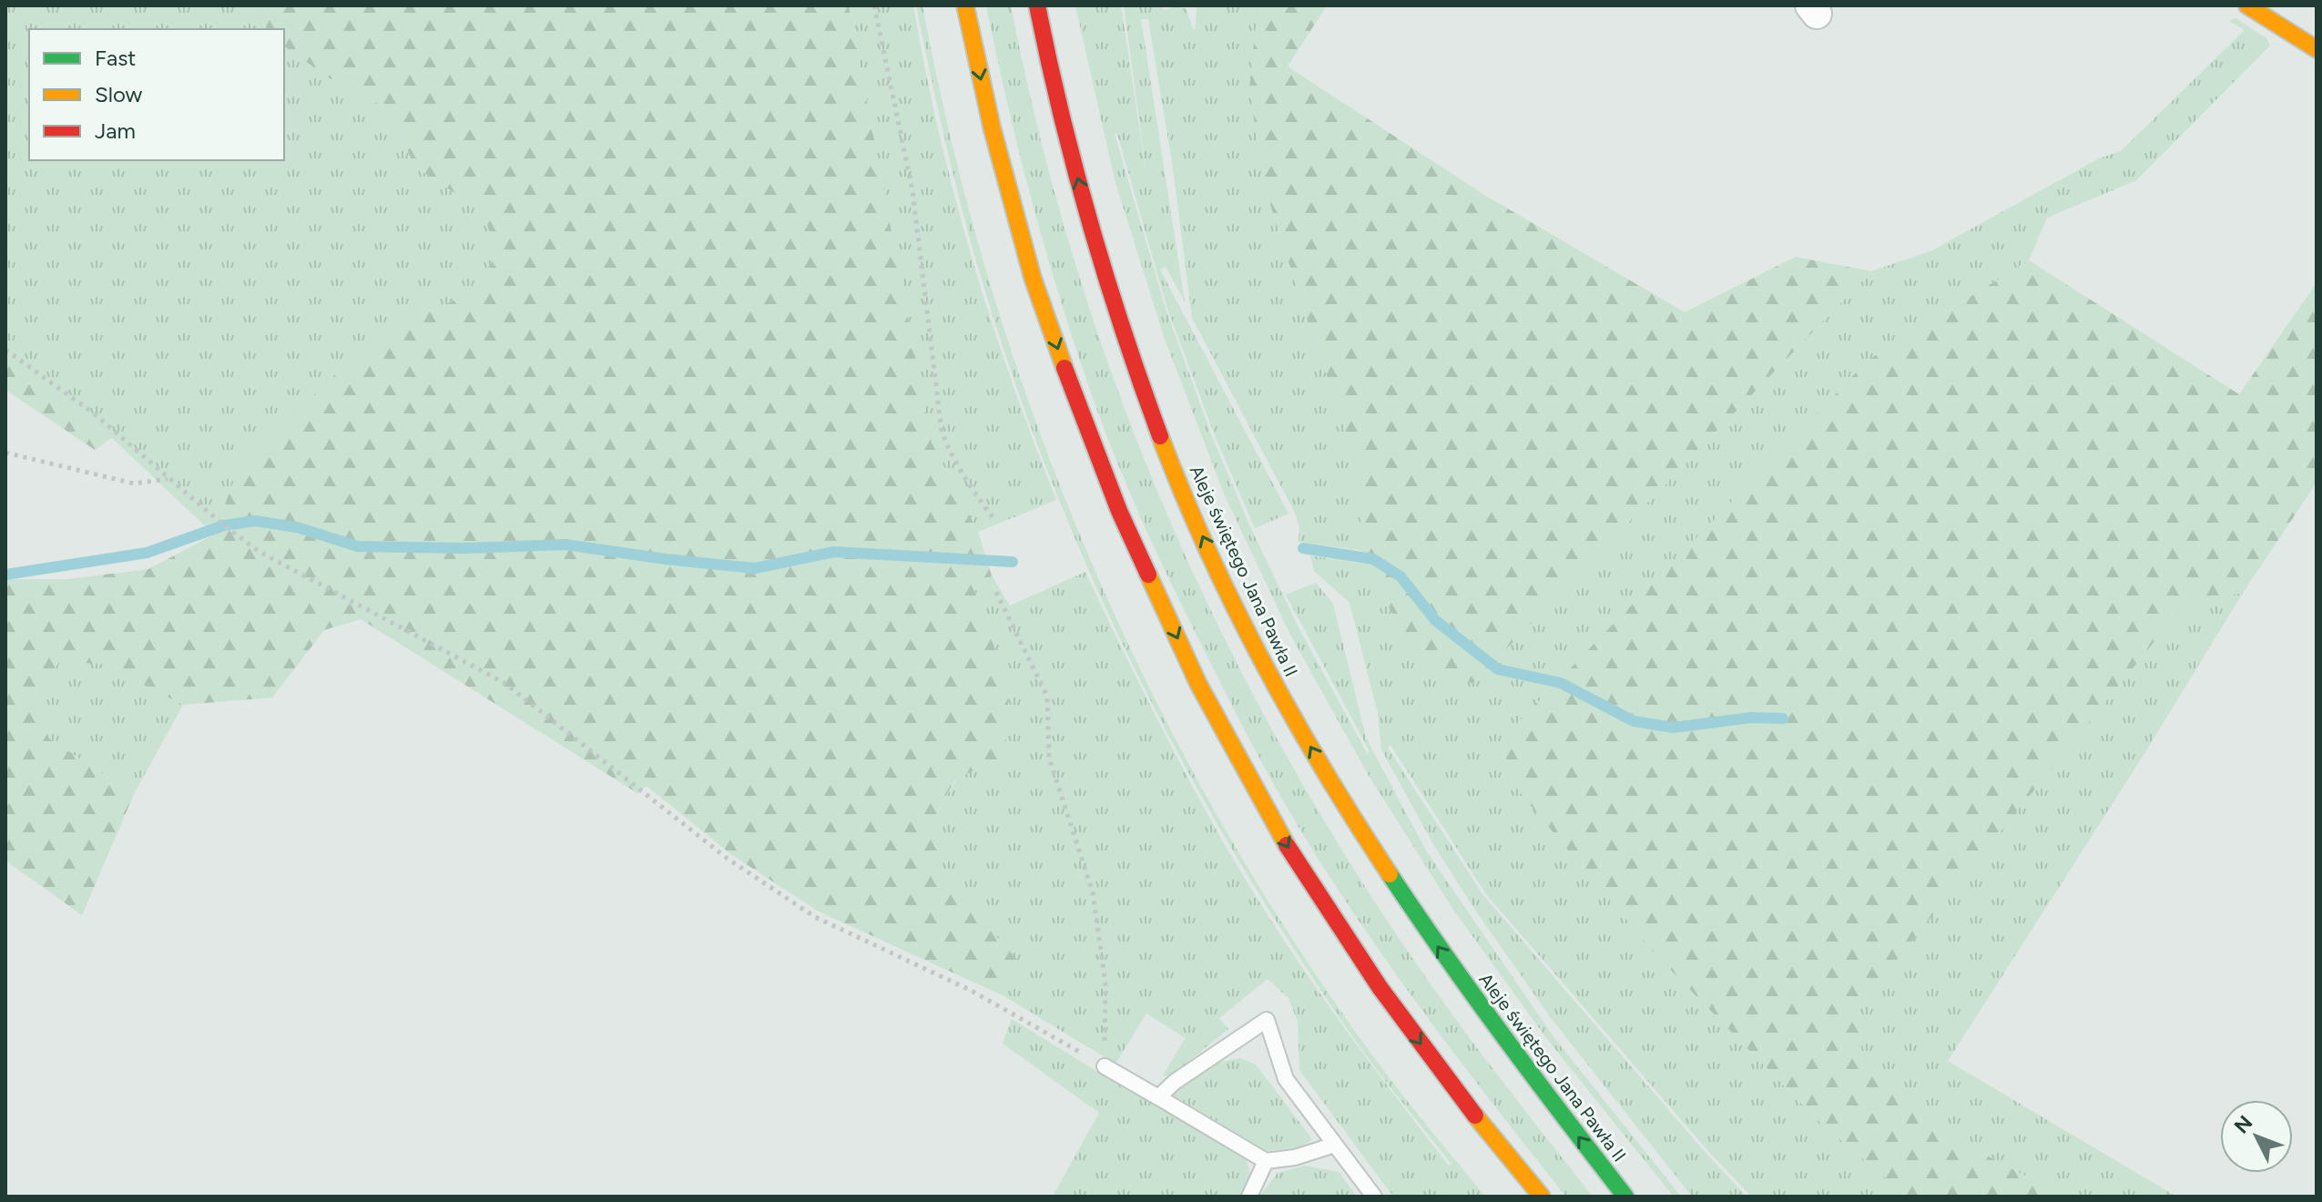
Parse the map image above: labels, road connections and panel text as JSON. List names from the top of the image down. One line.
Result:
{"streets":{"main road":["Aleje świętego Jana Pawła II"]},"legend":["Fast","Slow","Jam"],"north":"top left"}
